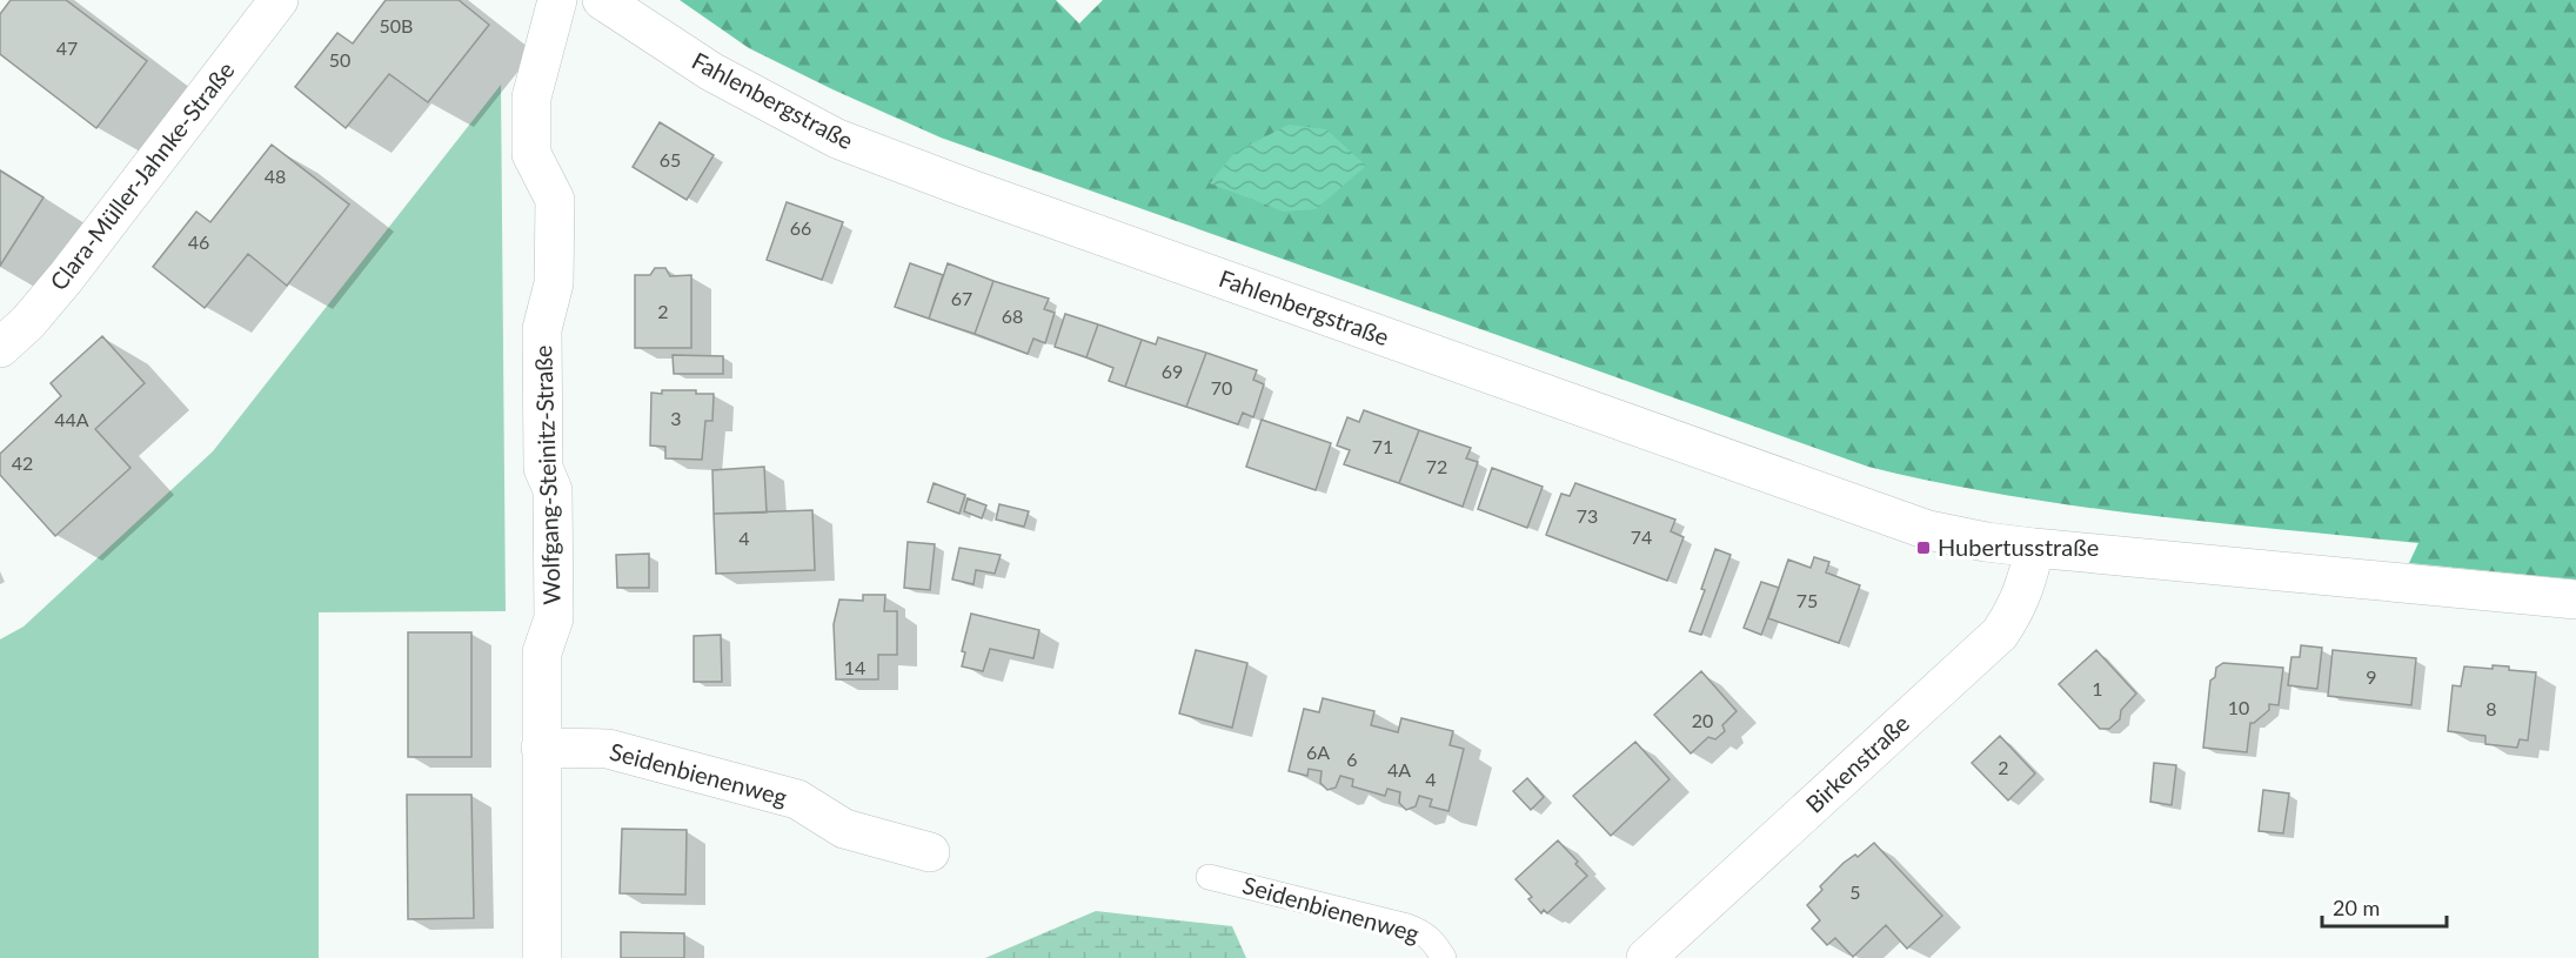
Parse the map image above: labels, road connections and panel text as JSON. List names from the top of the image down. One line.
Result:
{"streets":{"street":["Fahlenbergstraße","Clara-Müller-Jahnke-Straße","Wolfgang-Steinitz-Straße","Birkenstraße","Seidenbienenweg"]},"crossings":[["Fahlenbergstraße","Birkenstraße"],["Wolfgang-Steinitz-Straße","Seidenbienenweg"]],"places":{"transit":["Hubertusstraße"]},"house_numbers":["50B","47","50","65","48","66","46","67","2","68","69","70","3","44A","71","42","72","73","74","4","75","14","9","1","10","8","20","6A","6","2","4A","4","5"],"scale_bar":"20 m"}
